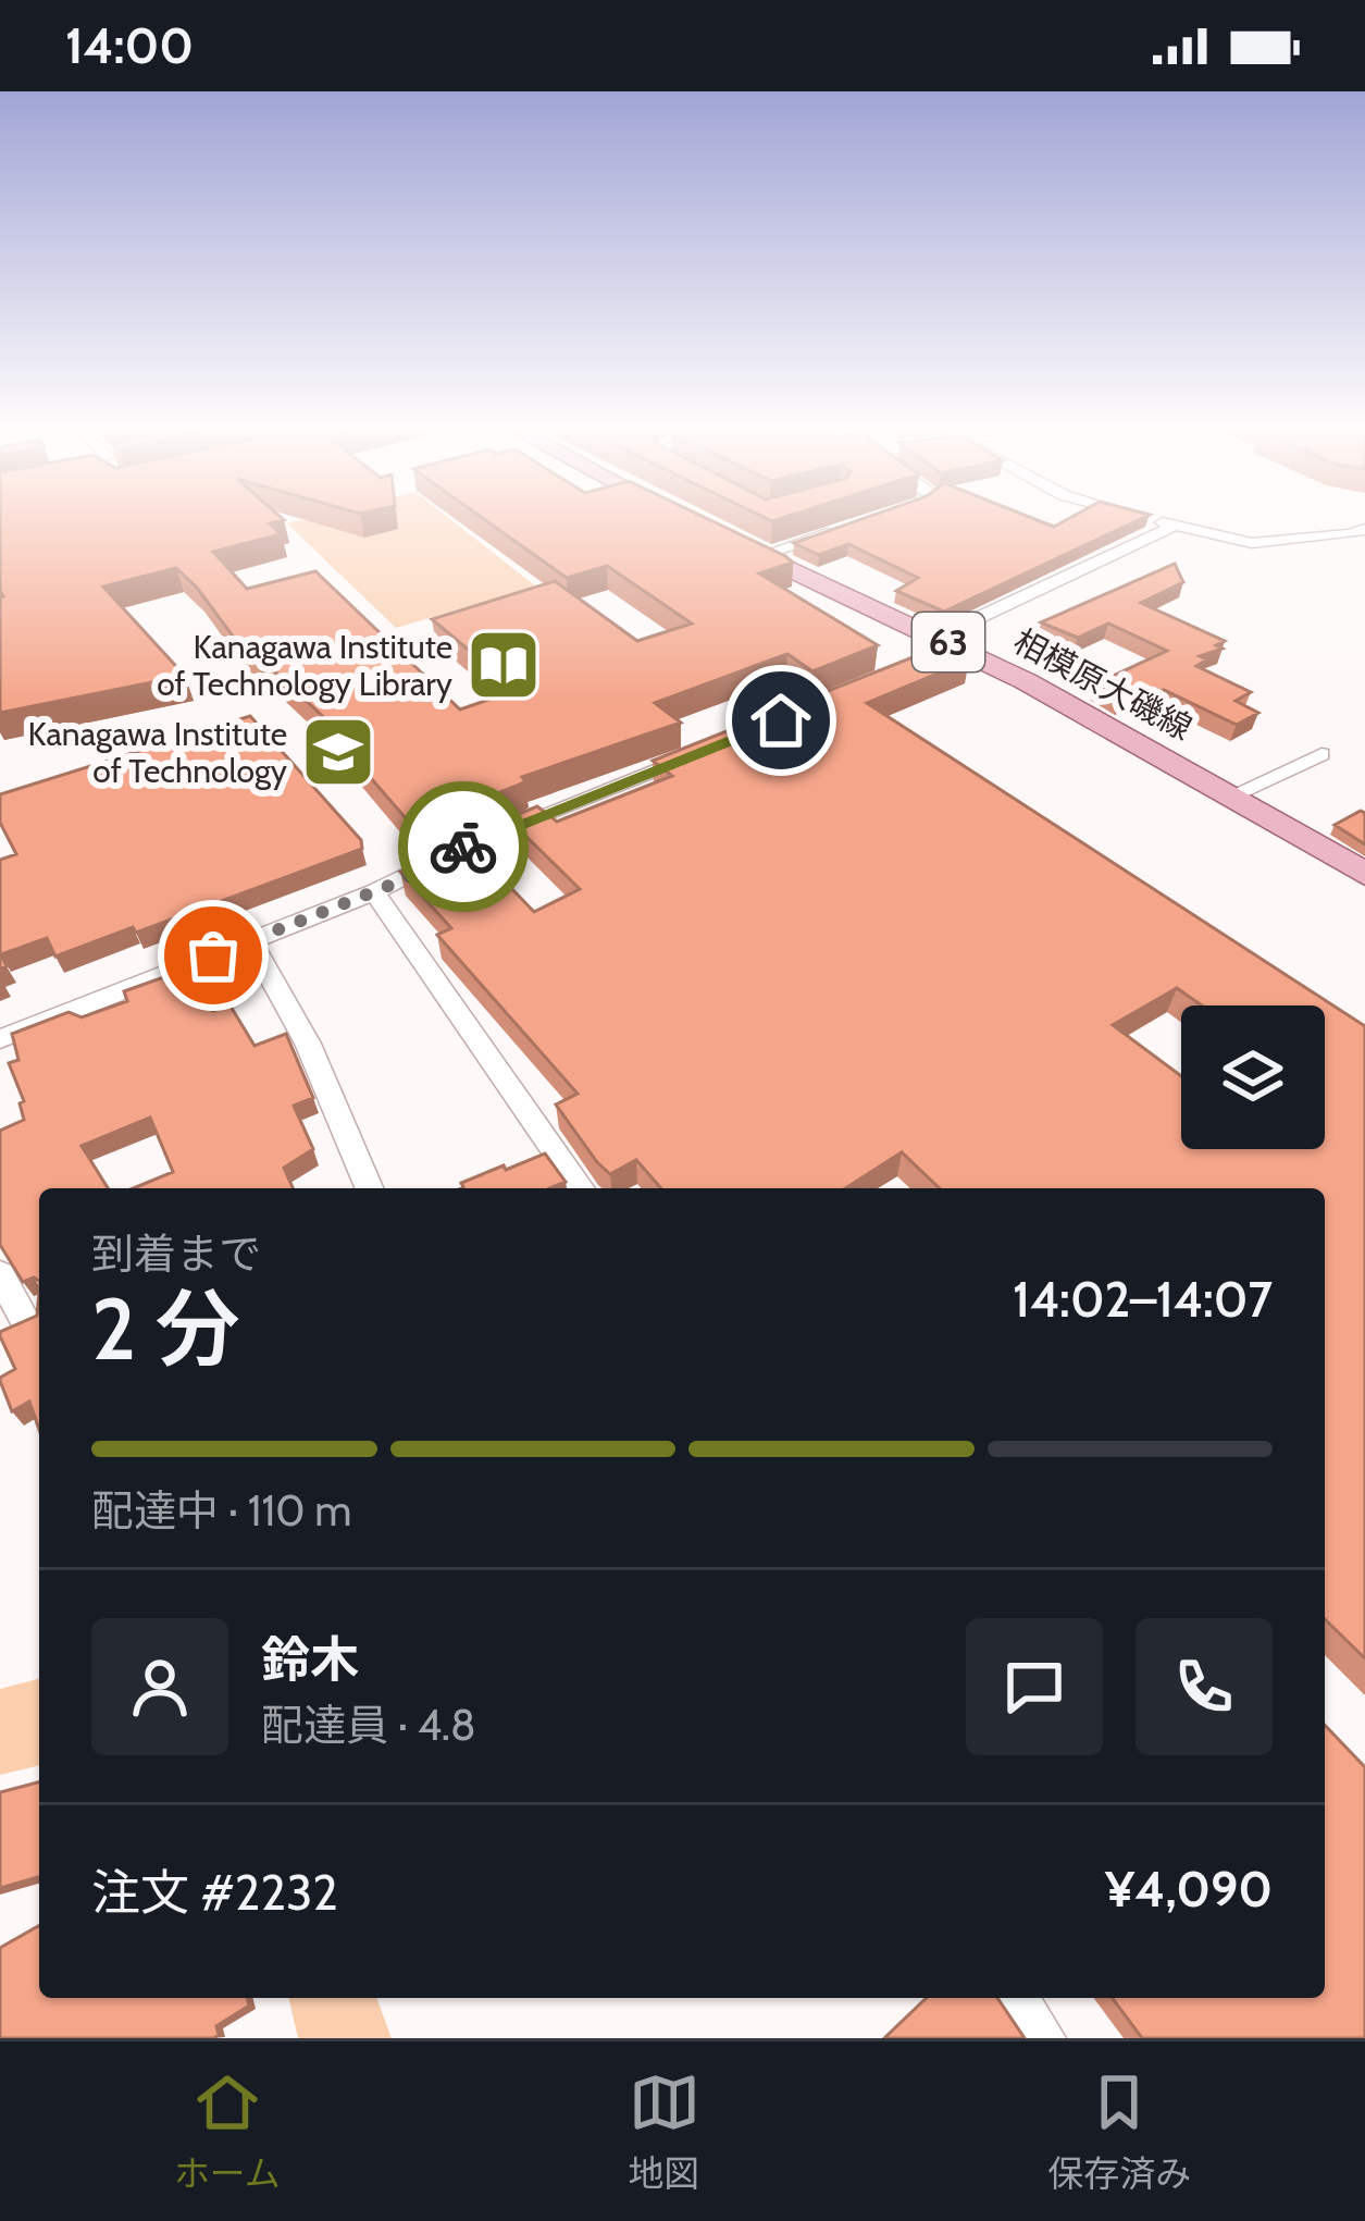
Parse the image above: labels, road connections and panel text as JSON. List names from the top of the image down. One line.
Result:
{"streets":{"main road":["63","相模原大磯線"]},"places":{"library":["Kanagawa Institute of Technology Library"],"school or university":["Kanagawa Institute of Technology"]},"page":{"status":"14:00","heading":["2 分","到着まで","14:02–14:07"],"panel":["鈴木","配達員 · 4.8","注文 #2232","¥4,090"],"bar":"配達中 · 110 m","tabs":["ホーム","地図","保存済み"]}}
